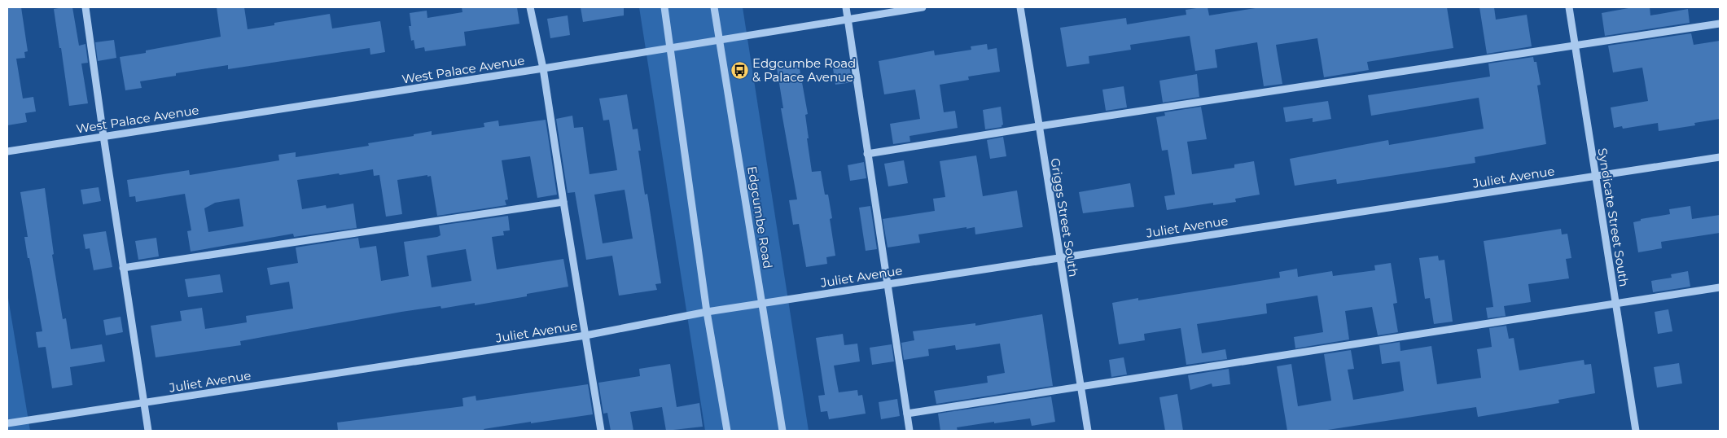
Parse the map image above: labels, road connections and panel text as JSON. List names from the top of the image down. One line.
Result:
{"streets":{"street":["West Palace Avenue","Juliet Avenue","Edgcumbe Road","Griggs Street South","Syndicate Street South"]},"crossings":[["West Palace Avenue","Edgcumbe Road"],["Juliet Avenue","Edgcumbe Road"],["Juliet Avenue","Griggs Street South"],["Juliet Avenue","Syndicate Street South"]],"places":{"bus stop":["Edgcumbe Road & Palace Avenue"]}}
